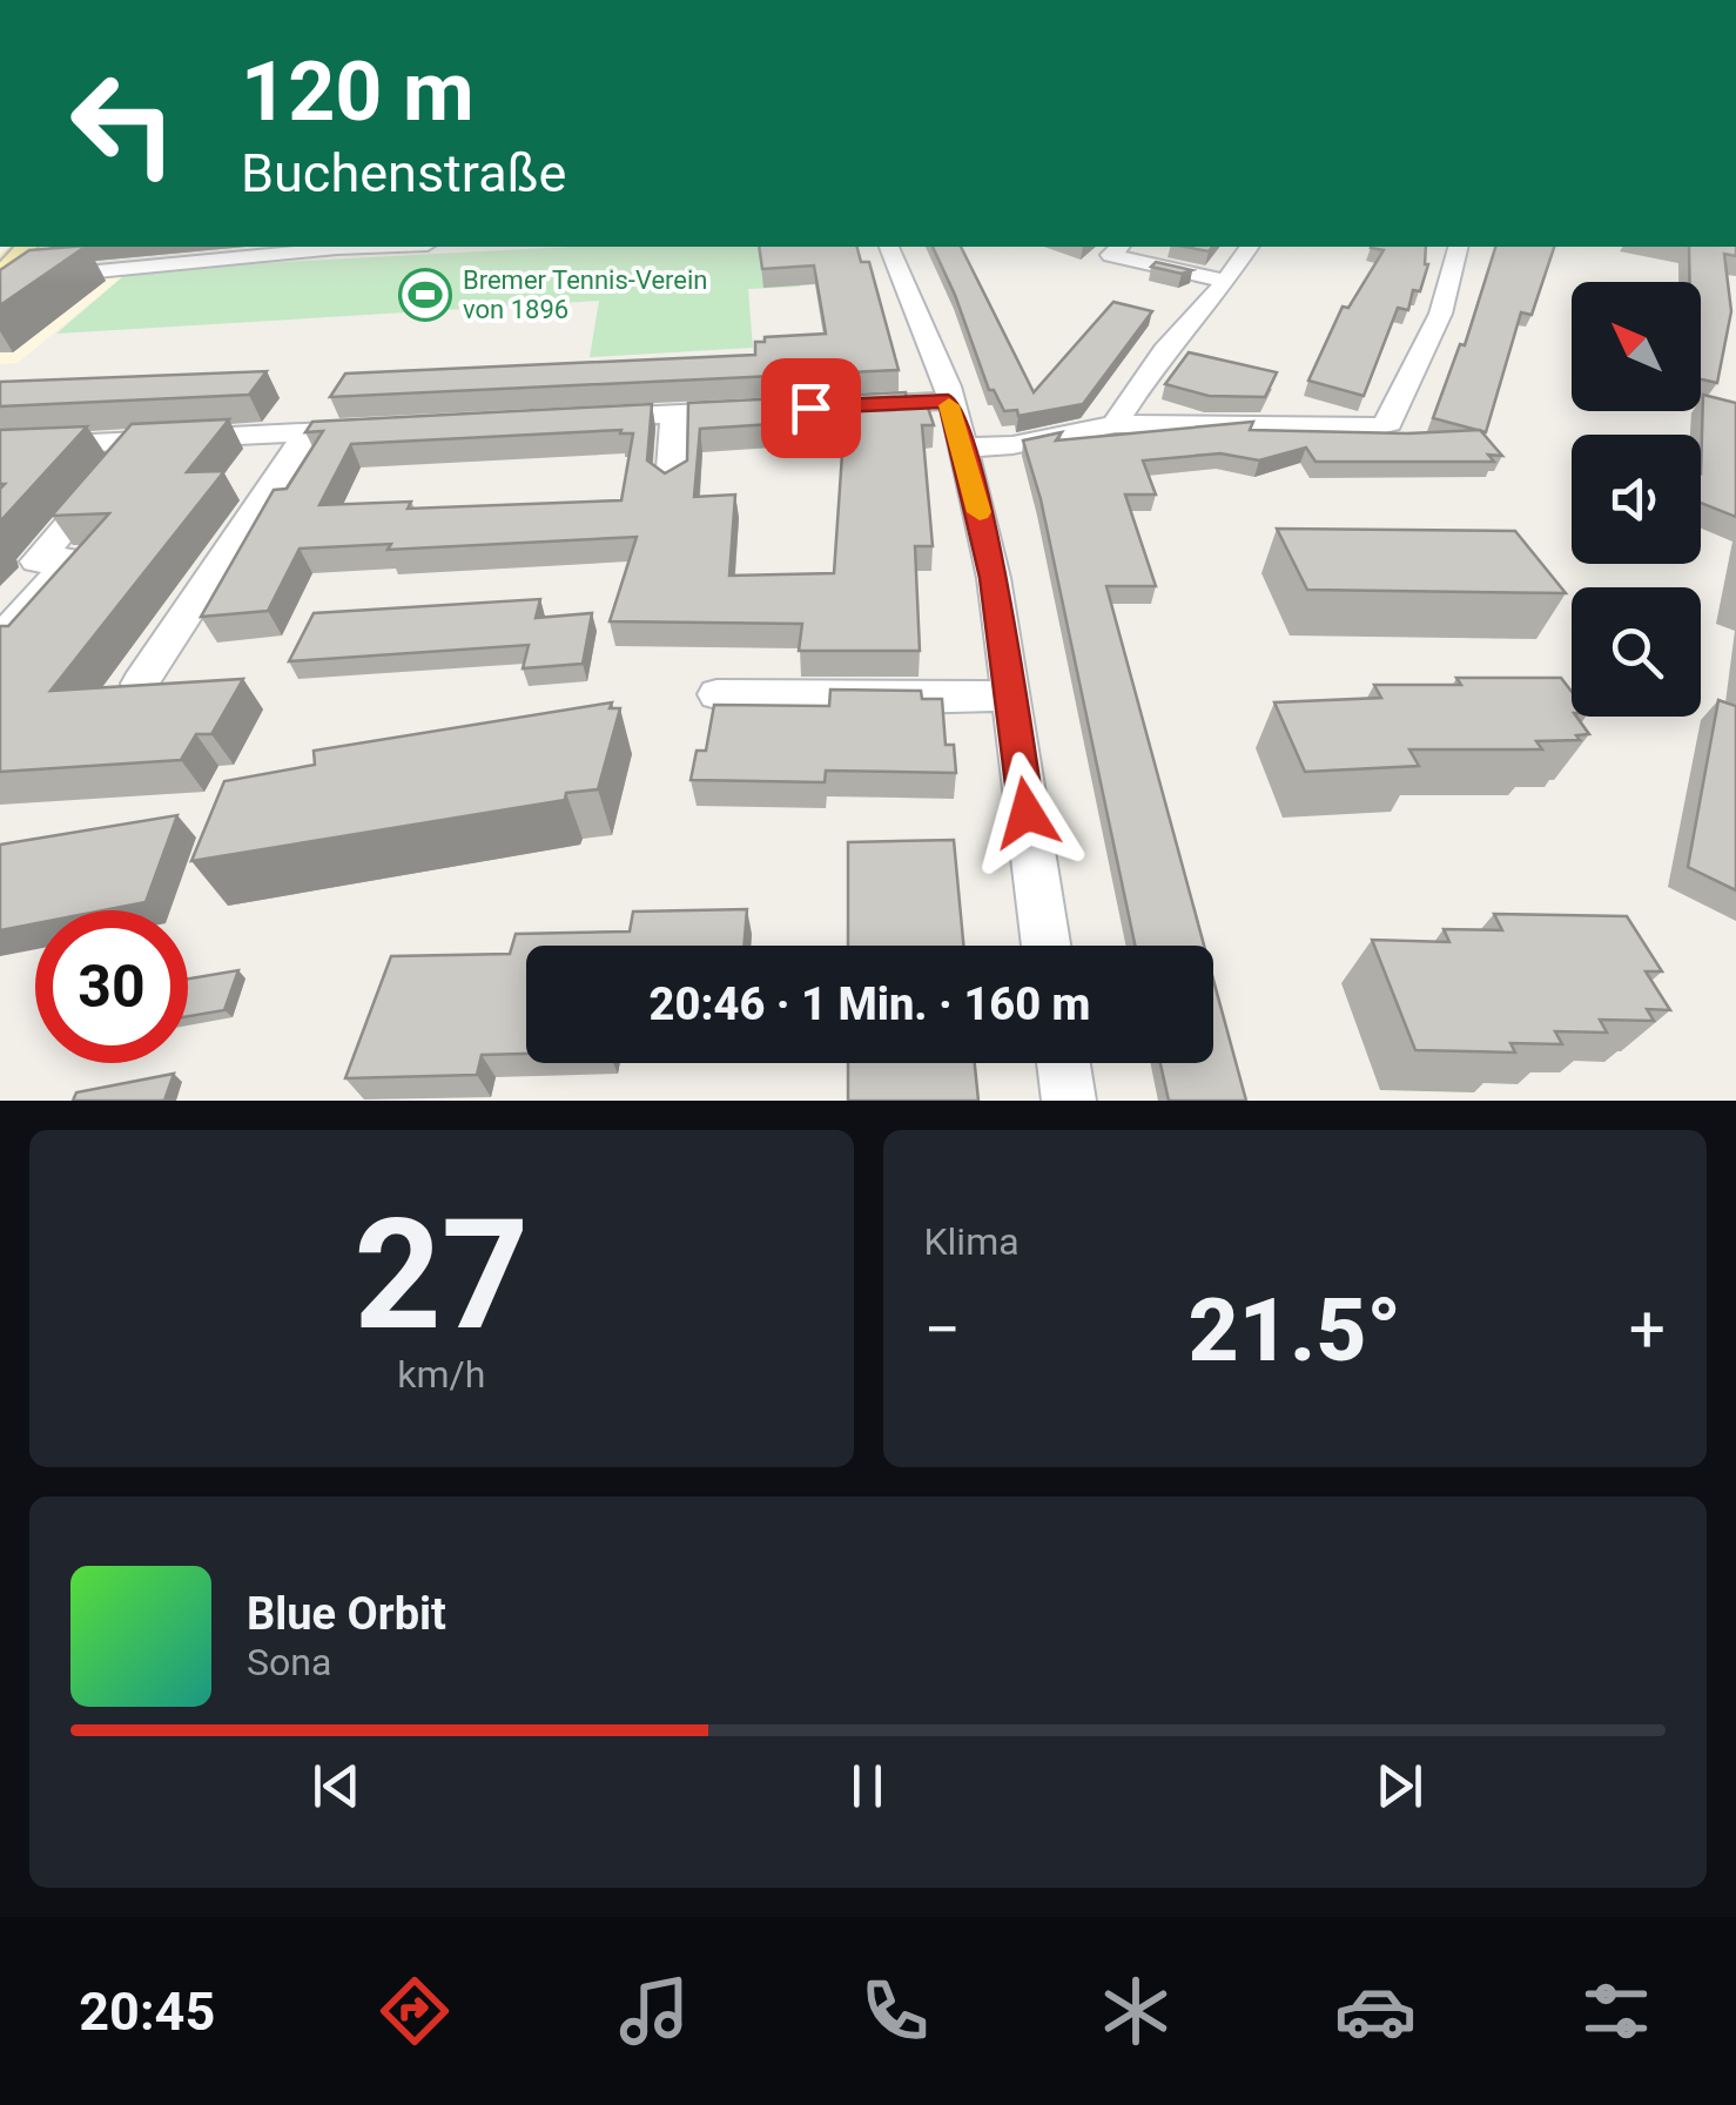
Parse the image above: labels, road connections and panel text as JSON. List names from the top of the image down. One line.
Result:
{"places":{"sports":["Bremer Tennis-Verein von 1896"]},"north":"top left","page":{"turn":["120 m","Buchenstraße"],"limit":"30","trip":"20:46 · 1 Min. · 160 m","tile":[["27","km/h"],"Klima"],"heat":["−","21.5°","+"],"song":["Blue Orbit","Sona"],"tabs":"20:45"}}
